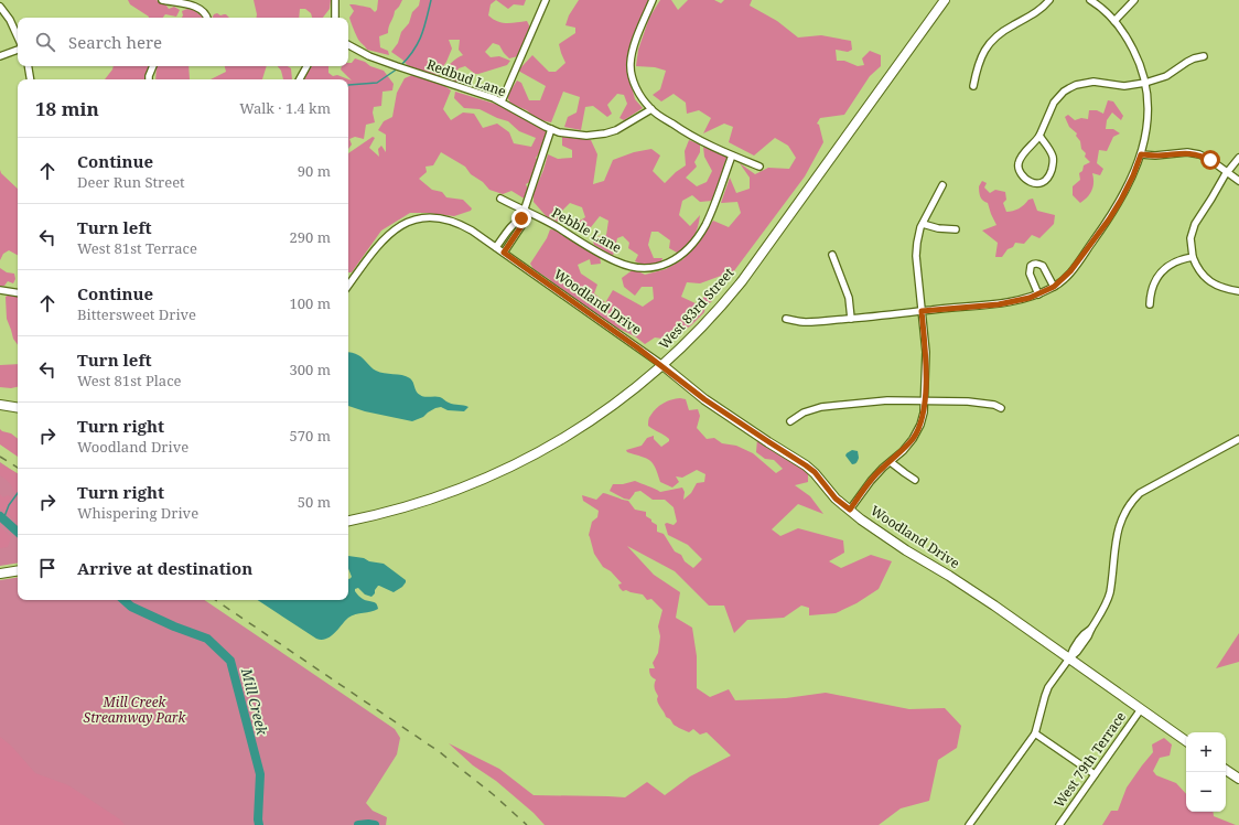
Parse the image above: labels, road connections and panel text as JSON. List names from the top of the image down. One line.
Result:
{"streets":{"main road":["Woodland Drive","West 83rd Street"],"street":["Redbud Lane","Pebble Lane","West 79th Terrace"]},"crossings":[["Woodland Drive","West 83rd Street"],["Woodland Drive","West 79th Terrace"]],"water":["Mill Creek"],"parks":["Mill Creek Streamway Park"],"page":{"search":"Search here","heading":["18 min","Walk · 1.4 km"],"list":[["Continue","Deer Run Street","90 m"],["Turn left","West 81st Terrace","290 m"],["Continue","Bittersweet Drive","100 m"],["Turn left","West 81st Place","300 m"],["Turn right","Woodland Drive","570 m"],["Turn right","Whispering Drive","50 m"],"Arrive at destination"],"map_buttons":["+","−"]}}
